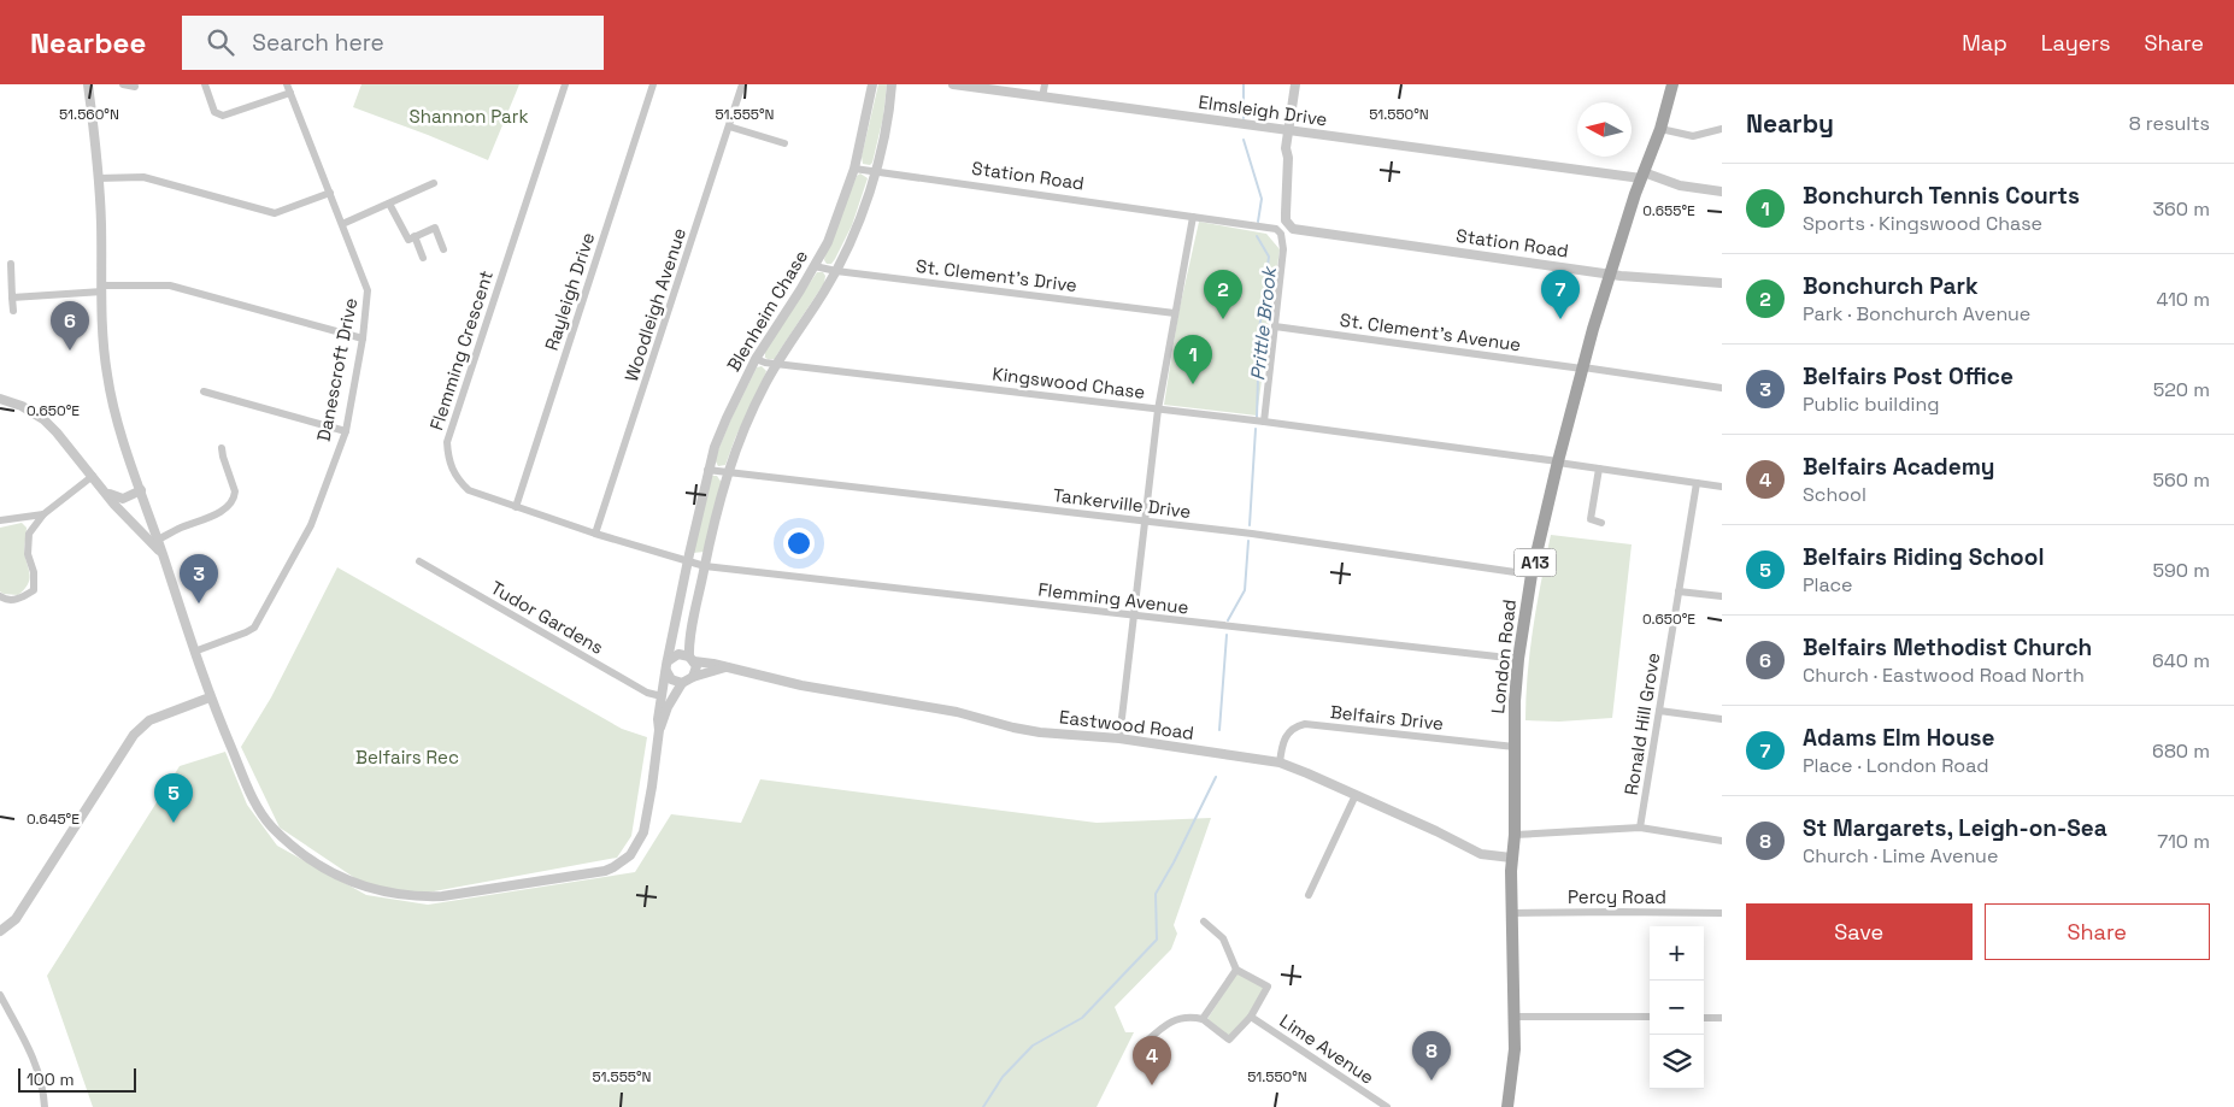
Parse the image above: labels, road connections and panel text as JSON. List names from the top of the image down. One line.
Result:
{"streets":{"main road":["A13","London Road"],"street":["Elmsleigh Drive","Station Road","St. Clement's Drive","Rayleigh Drive","Woodleigh Avenue","Blenheim Chase","St. Clement's Avenue","Flemming Crescent","Danescroft Drive","Kingswood Chase","Tankerville Drive","Flemming Avenue","Tudor Gardens","Belfairs Drive","Ronald Hill Grove","Eastwood Road","Percy Road","Lime Avenue"]},"crossings":[["Elmsleigh Drive","Station Road"],["Elmsleigh Drive","London Road"],["Station Road","Blenheim Chase"],["Station Road","St. Clement's Avenue"],["Station Road","London Road"],["St. Clement's Drive","Blenheim Chase"],["Rayleigh Drive","Flemming Crescent"],["Woodleigh Avenue","Flemming Crescent"],["Blenheim Chase","Flemming Crescent"],["Blenheim Chase","Kingswood Chase"],["Blenheim Chase","Tankerville Drive"],["Blenheim Chase","Flemming Avenue"],["Blenheim Chase","Eastwood Road"],["St. Clement's Avenue","London Road"],["Flemming Crescent","Flemming Avenue"],["Kingswood Chase","London Road"],["Kingswood Chase","Ronald Hill Grove"],["Tankerville Drive","London Road"],["Flemming Avenue","London Road"],["London Road","Belfairs Drive"],["London Road","Eastwood Road"],["London Road","Percy Road"],["Belfairs Drive","Eastwood Road"]],"water":["Prittle Brook"],"parks":["Shannon Park","Belfairs Rec"],"scale_bar":"100 m","north":"left","page":{"header":"Nearbee","search":"Search here","nav":["Map","Layers","Share"],"heading":["Nearby","8 results"],"list":[{"mark":"1","name":"Bonchurch Tennis Courts","note":"Sports · Kingswood Chase","value":"360 m"},{"mark":"2","name":"Bonchurch Park","note":"Park · Bonchurch Avenue","value":"410 m"},{"mark":"3","name":"Belfairs Post Office","note":"Public building","value":"520 m"},{"mark":"4","name":"Belfairs Academy","note":"School","value":"560 m"},{"mark":"5","name":"Belfairs Riding School","note":"Place","value":"590 m"},{"mark":"6","name":"Belfairs Methodist Church","note":"Church · Eastwood Road North","value":"640 m"},{"mark":"7","name":"Adams Elm House","note":"Place · London Road","value":"680 m"},{"mark":"8","name":"St Margarets, Leigh-on-Sea","note":"Church · Lime Avenue","value":"710 m"}],"pins":["2","7","6","1","3","5","8","4"],"buttons":["Save","Share"],"map_buttons":["+","−"],"scale":"100 m"},"coordinates":["51.560°N","51.555°N","51.550°N","0.655°E","0.650°E","0.645°E"]}
